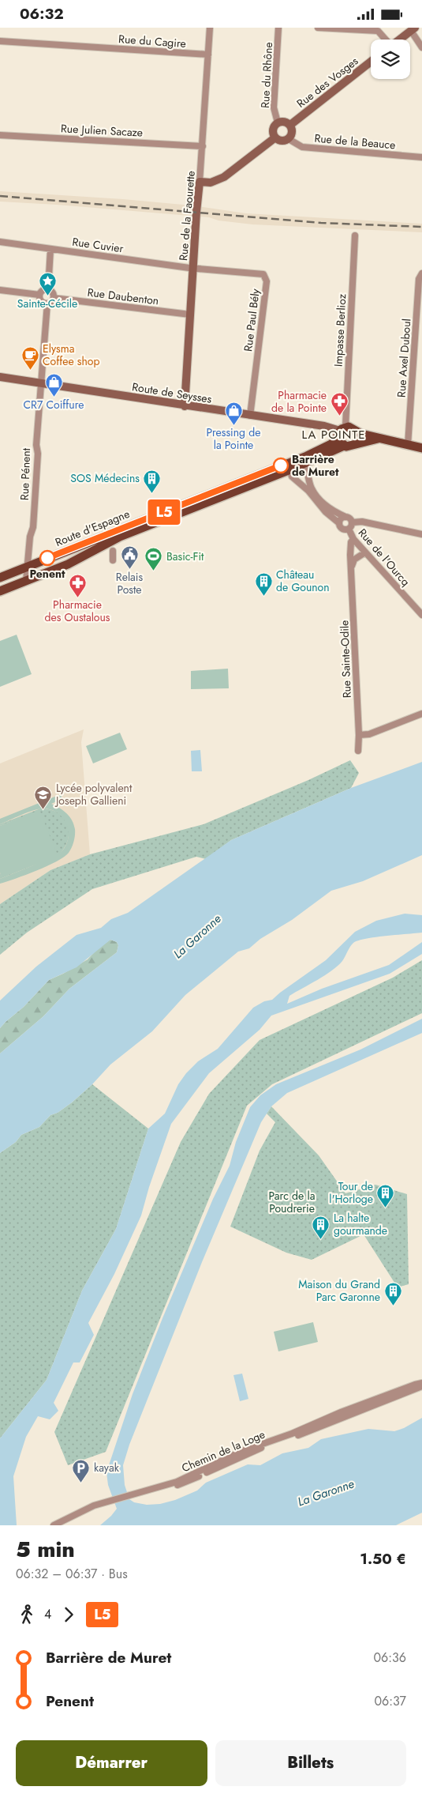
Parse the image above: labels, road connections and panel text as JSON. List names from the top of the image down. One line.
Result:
{"streets":{"main road":["Route d'Espagne"],"street":["Rue du Cagire","Rue du Rhône","Rue des Vosges","Rue Julien Sacaze","Rue de la Beauce","Rue de la Faourette","Rue Cuvier","Rue Daubenton","Rue Paul Bély","Impasse Berlioz","Rue Axel Duboul","Route de Seysses","Rue Pénent","Rue de l'Ourcq","Rue Sainte-Odile","Chemin de la Loge"]},"crossings":[["Rue du Cagire","Rue de la Faourette"],["Rue du Rhône","Rue des Vosges"],["Rue du Rhône","Rue de la Beauce"],["Rue des Vosges","Rue de la Beauce"],["Rue Julien Sacaze","Rue de la Faourette"],["Rue de la Faourette","Rue Cuvier"],["Rue de la Faourette","Rue Daubenton"],["Rue de la Faourette","Rue Paul Bély"],["Rue de la Faourette","Route de Seysses"],["Rue Cuvier","Rue Paul Bély"],["Rue Daubenton","Rue Pénent"],["Rue Paul Bély","Route de Seysses"],["Impasse Berlioz","Route de Seysses"],["Impasse Berlioz","Route d'Espagne"],["Route de Seysses","Rue Pénent"],["Route de Seysses","Route d'Espagne"],["Rue Pénent","Route d'Espagne"],["Rue de l'Ourcq","Rue Sainte-Odile"]],"districts":["LA POINTE"],"water":["La Garonne"],"parks":["Parc de la Poudrerie"],"places":{"place":["Sainte-Cécile"],"cafe":["Elysma Coffee shop"],"shop":["CR7 Coiffure","Pressing de la Pointe"],"pharmacy":["Pharmacie de la Pointe","Pharmacie des Oustalous"],"other":["Barrière de Muret","Penent"],"building":["SOS Médecins","Château de Gounon","Tour de l'Horloge","La halte gourmande","Maison du Grand Parc Garonne"],"public building":["Relais Poste"],"sports":["Basic-Fit"],"school or university":["Lycée polyvalent Joseph Gallieni"],"parking":["kayak"]},"lines":["bus line L5"],"page":{"status":"06:32","on_map":"L5","heading":["5 min","06:32 – 06:37 · Bus","1.50 €"],"legs":["4","L5"],"list":[{"name":"Barrière de Muret","value":"06:36"},{"name":"Penent","value":"06:37"}],"buttons":["Démarrer","Billets"]}}
